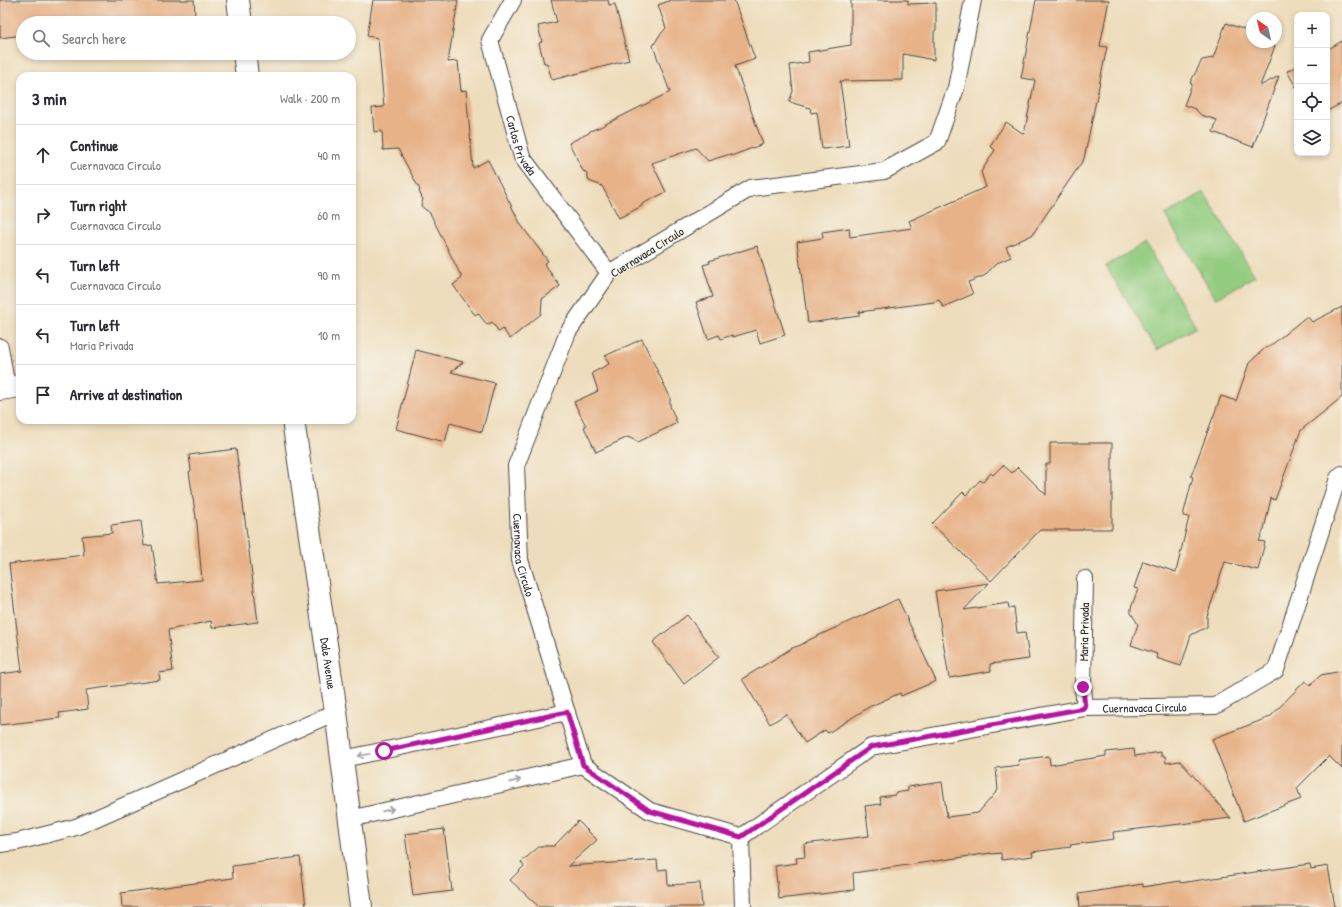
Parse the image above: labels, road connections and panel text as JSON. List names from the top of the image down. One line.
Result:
{"streets":{"street":["Dale Avenue"],"lane":["Carlos Privada","Cuernavaca Circulo","Maria Privada"]},"crossings":[["Carlos Privada","Cuernavaca Circulo"],["Cuernavaca Circulo","Maria Privada"]],"north":"top left","page":{"map_buttons":["+","−"],"search":"Search here","heading":["3 min","Walk · 200 m"],"list":[["Continue","Cuernavaca Circulo","40 m"],["Turn right","Cuernavaca Circulo","60 m"],["Turn left","Cuernavaca Circulo","90 m"],["Turn left","Maria Privada","10 m"],"Arrive at destination"]}}
